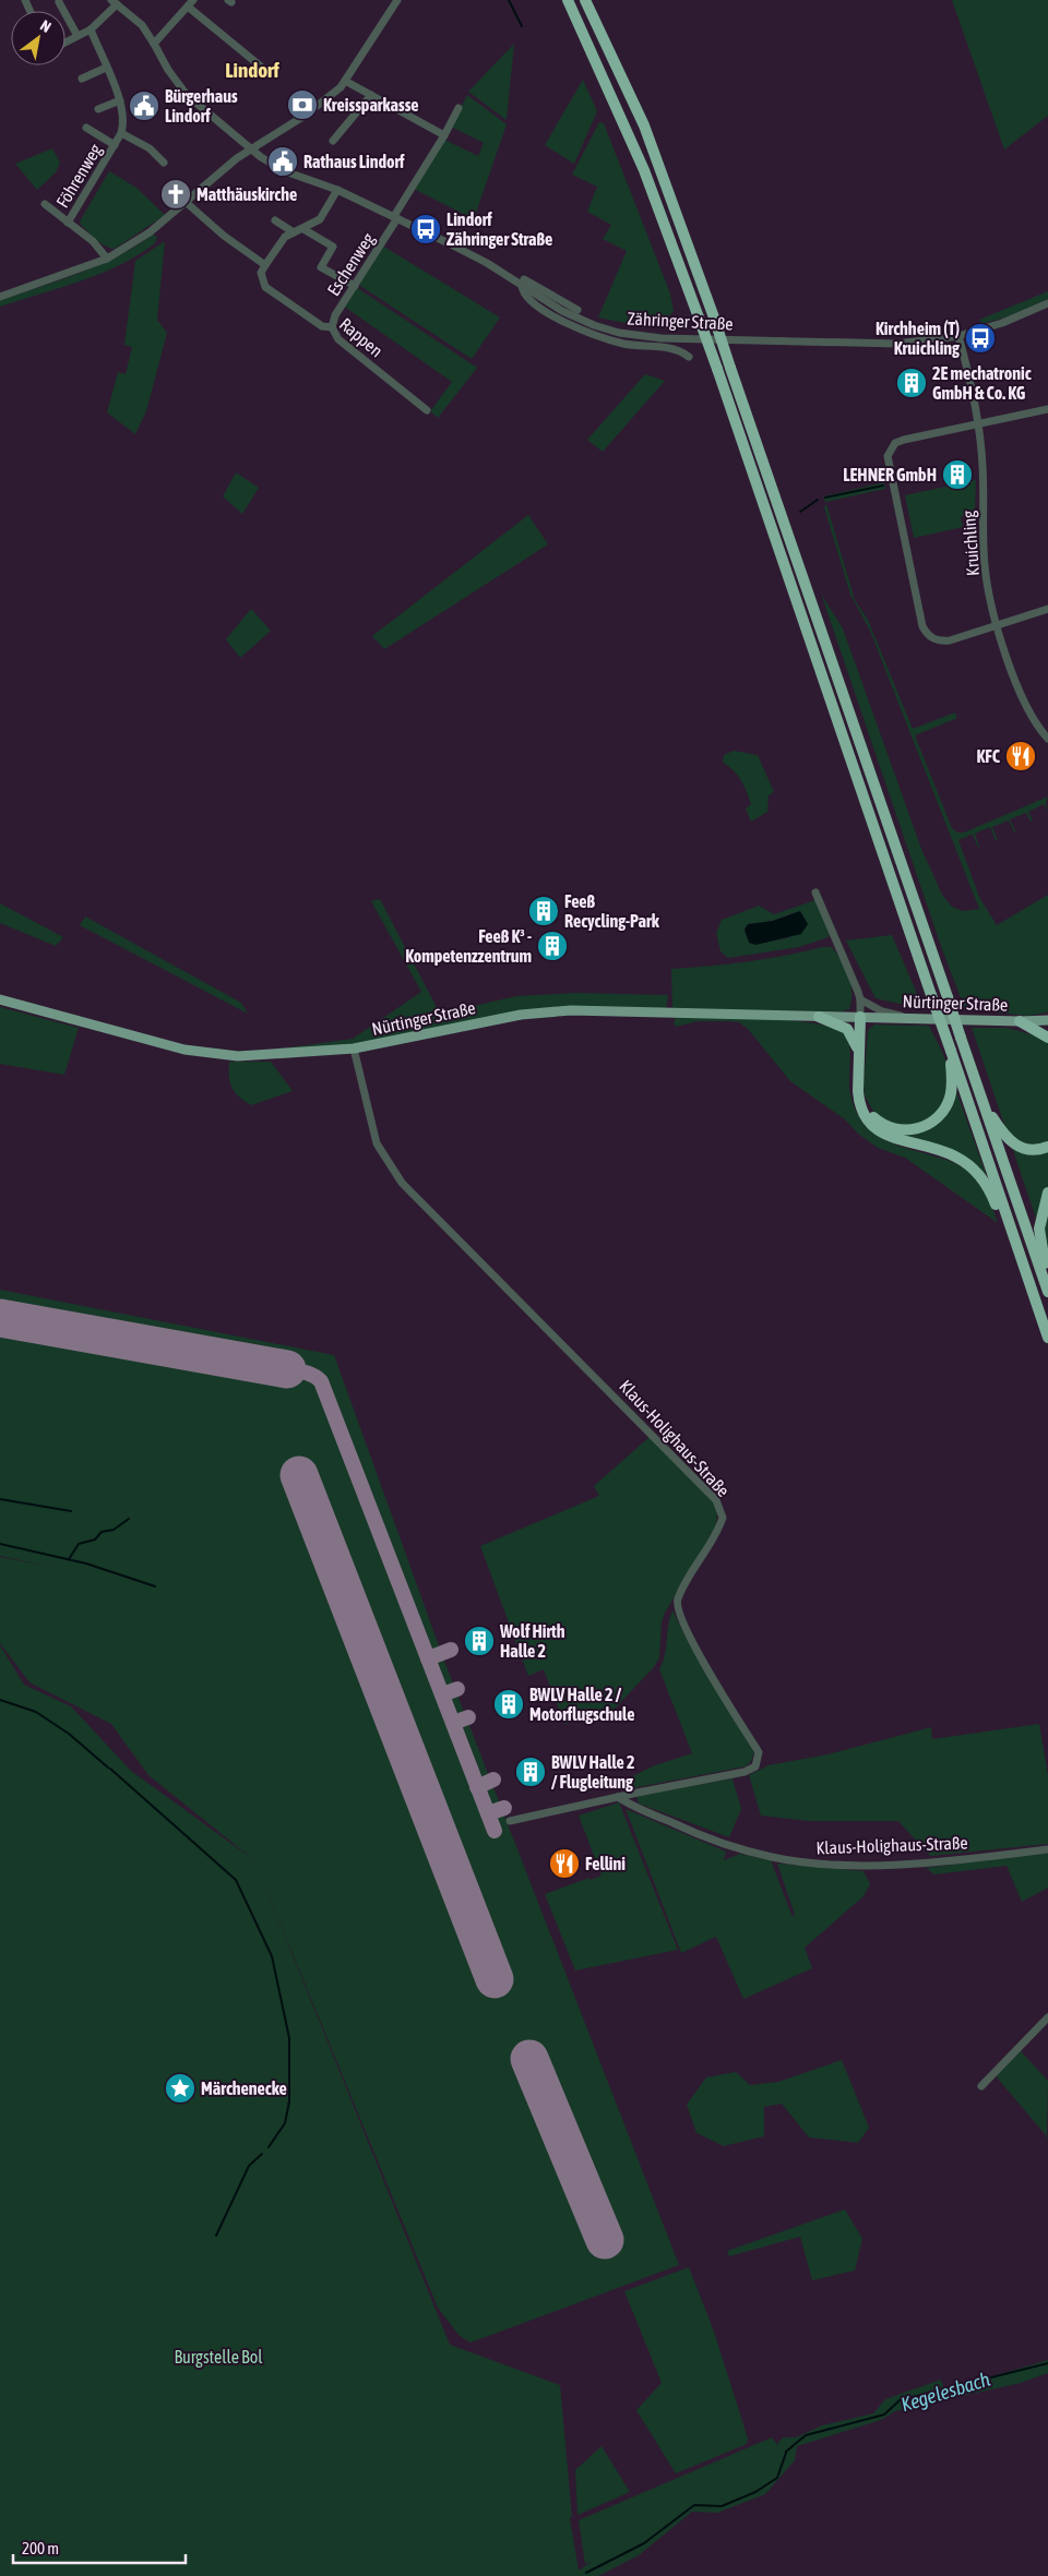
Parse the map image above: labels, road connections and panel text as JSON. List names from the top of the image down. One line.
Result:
{"streets":{"main road":["Nürtinger Straße"],"street":["Föhrenweg","Eschenweg","Zähringer Straße","Rappen","Kruichling","Klaus-Holighaus-Straße"]},"crossings":[["Eschenweg","Zähringer Straße"],["Eschenweg","Rappen"],["Zähringer Straße","Kruichling"],["Nürtinger Straße","Klaus-Holighaus-Straße"]],"districts":["Lindorf"],"water":["Kegelesbach"],"parks":["Burgstelle Bol"],"places":{"bank":["Kreissparkasse"],"public building":["Bürgerhaus Lindorf","Rathaus Lindorf"],"church":["Matthäuskirche"],"bus stop":["Lindorf Zähringer Straße","Kirchheim (T) Kruichling"],"building":["2E mechatronic GmbH & Co. KG","LEHNER GmbH","Feeß Recycling-Park","Feeß K³ - Kompetenzzentrum","Wolf Hirth Halle 2","BWLV Halle 2 / Motorflugschule","BWLV Halle 2 / Flugleitung"],"restaurant":["KFC","Fellini"],"place":["Märchenecke"]},"scale_bar":"200 m","north":"top right"}
